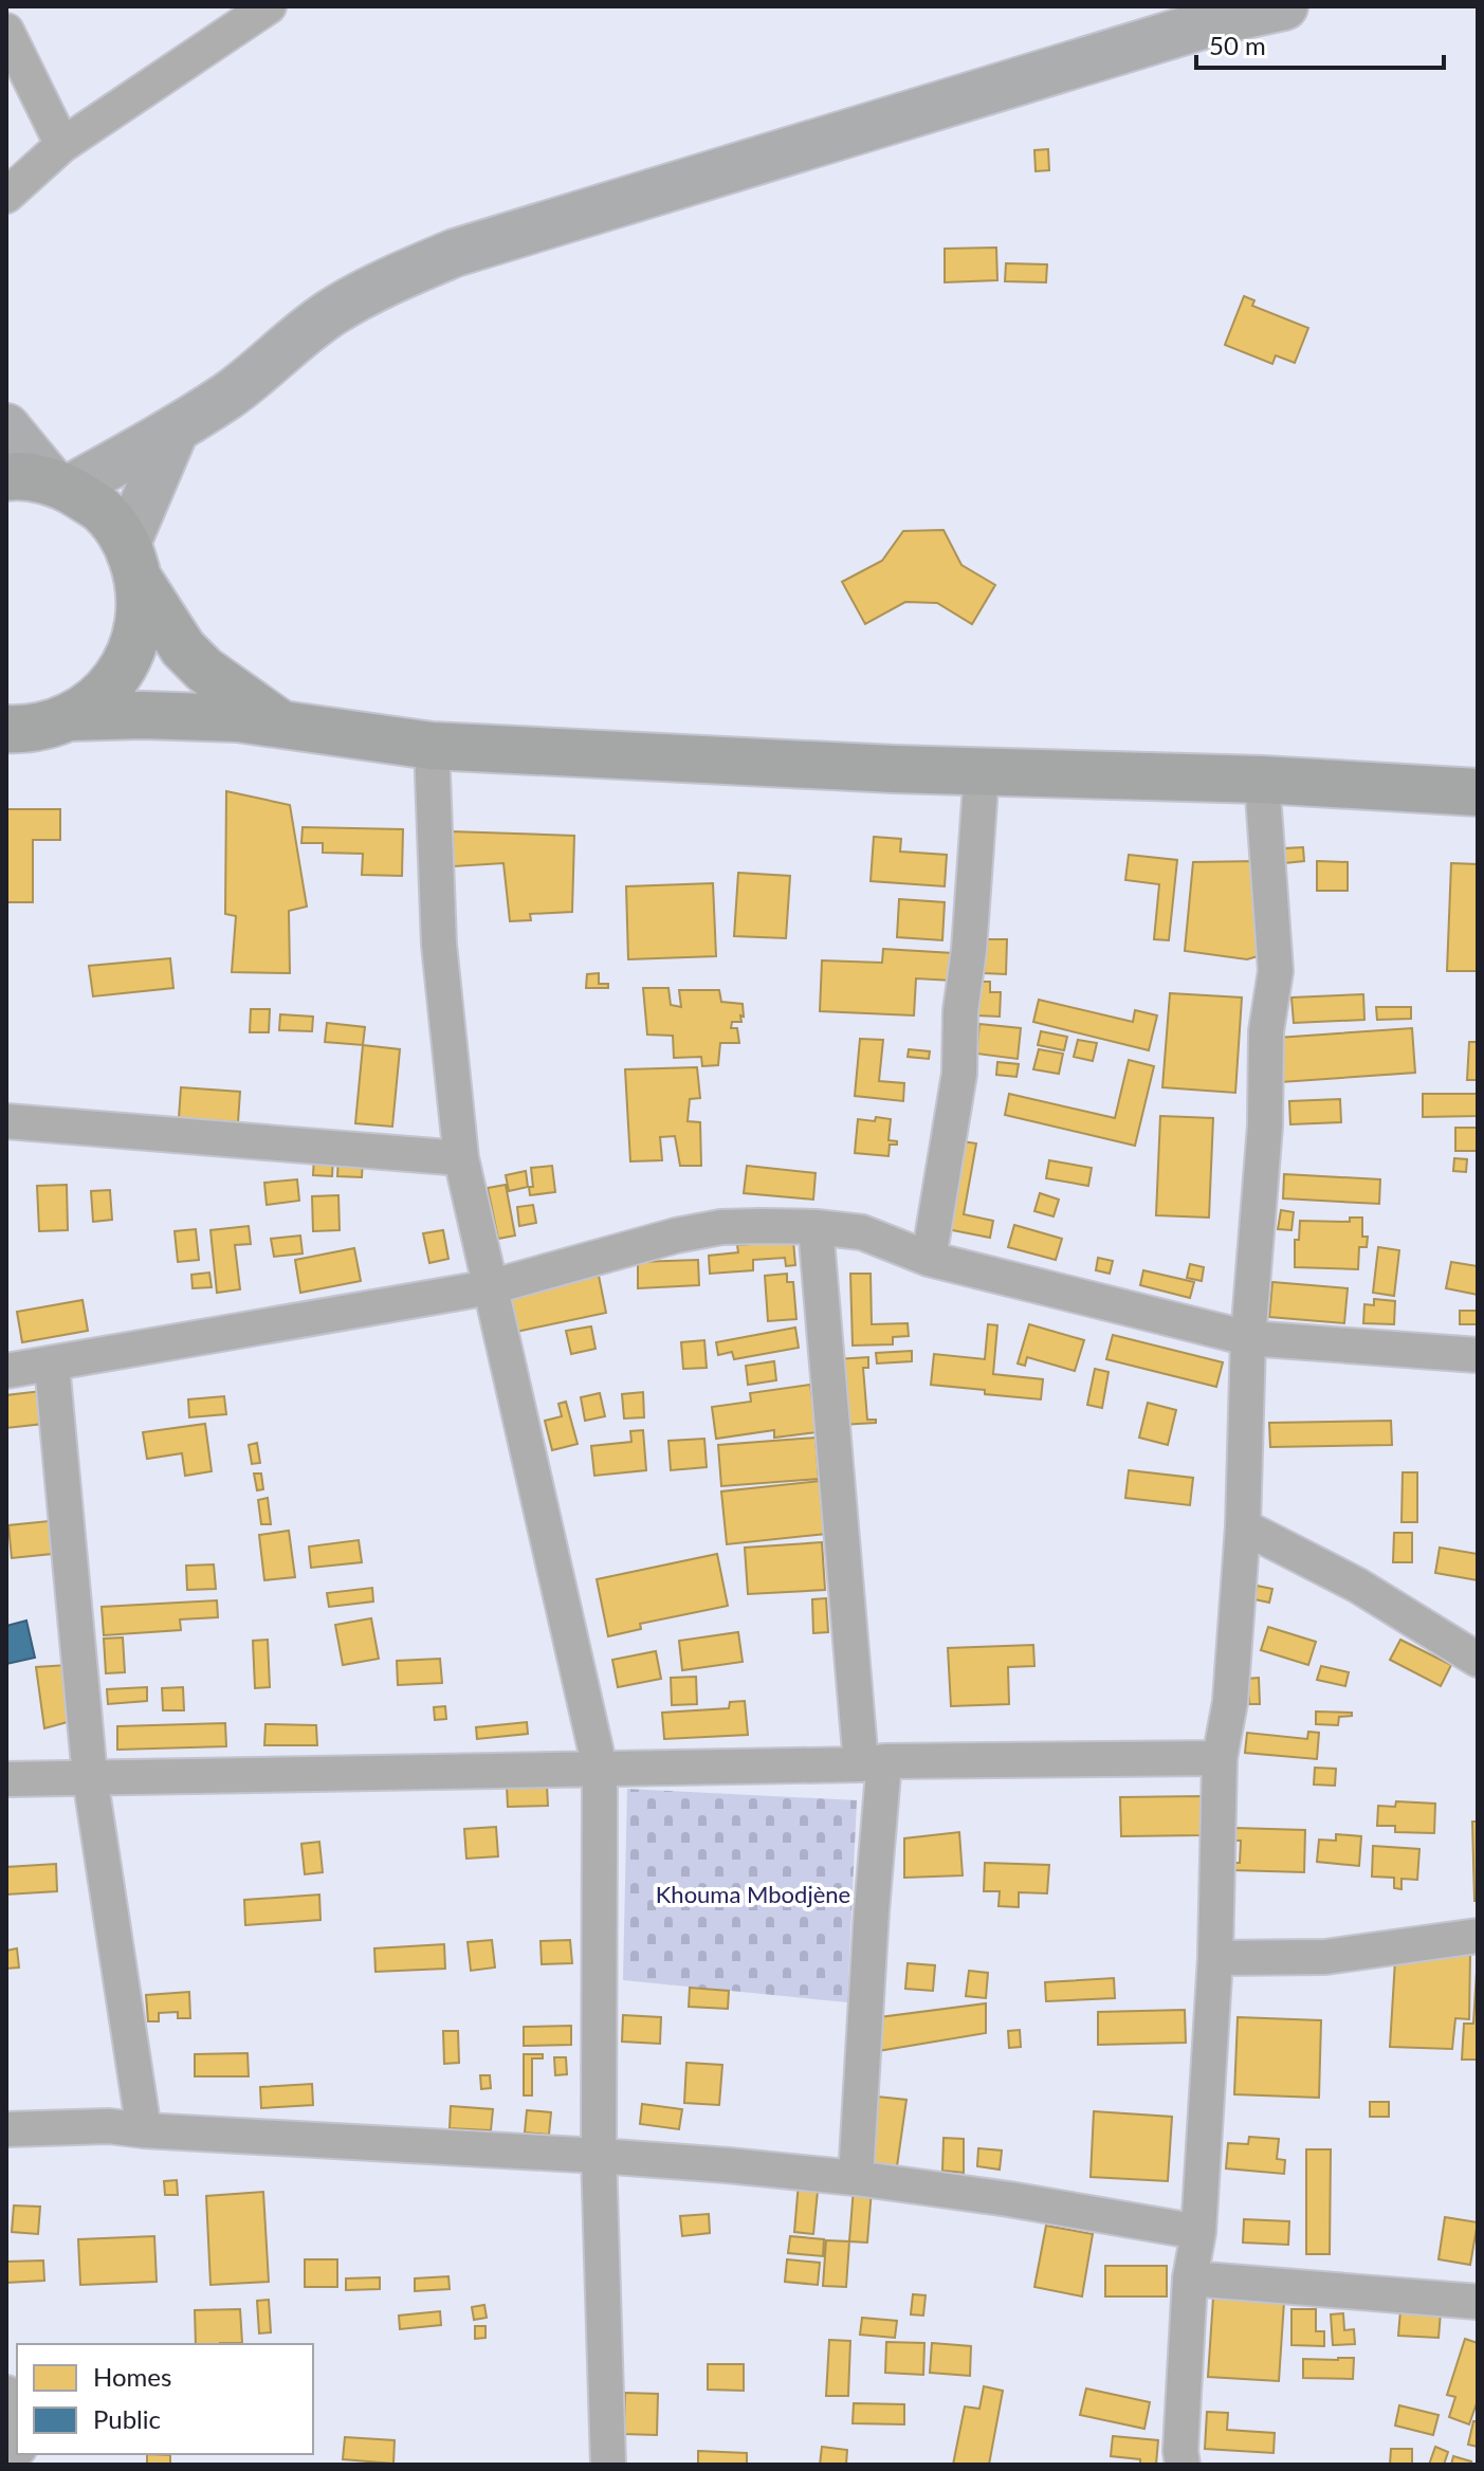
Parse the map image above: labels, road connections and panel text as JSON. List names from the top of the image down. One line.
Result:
{"parks":["Khouma Mbodjène"],"legend":["Homes","Public"],"scale_bar":"50 m"}
